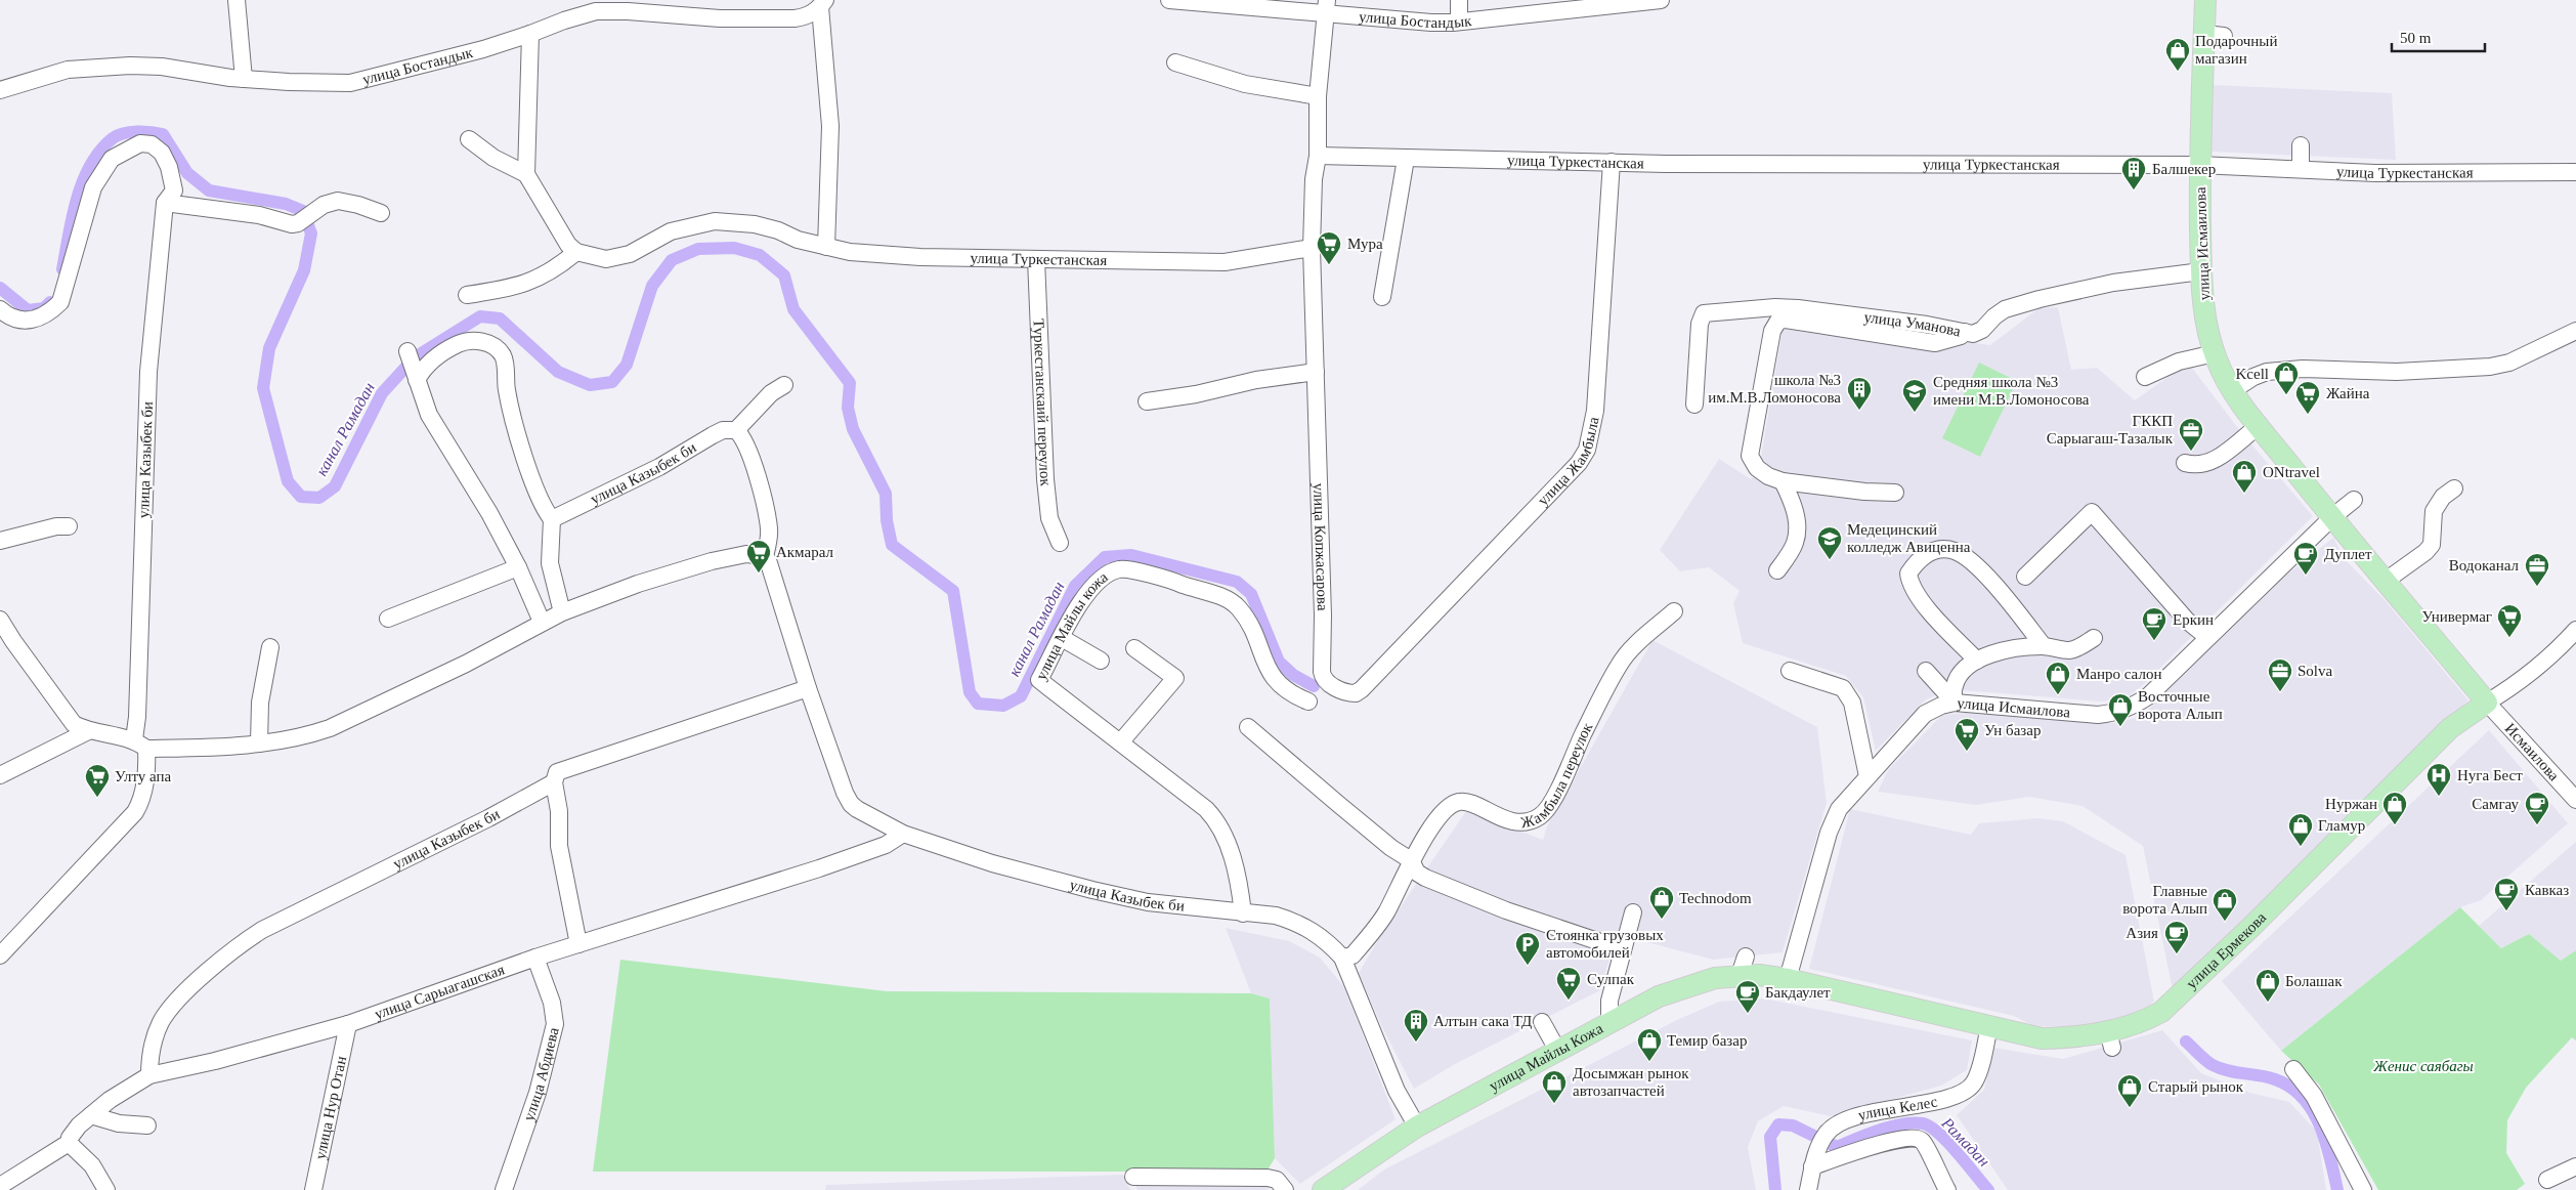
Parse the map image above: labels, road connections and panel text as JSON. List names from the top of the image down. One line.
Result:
{"streets":{"main road":["улица Исмаилова","улица Ермекова","улица Майлы Кожа"],"street":["улица Бостандык","улица Туркестанская","улица Уманова","Туркестанскаий переулок","улица Казыбек би","улица Жамбыла","улица Копжасарова","улица Майлы кожа","Исмаилова","Жамбыла переулок","улица Сарыагашская","улица Абдиева","улица Нур Отан","улица Келес"]},"crossings":[["улица Туркестанская","улица Исмаилова"],["улица Туркестанская","Туркестанскаий переулок"],["улица Туркестанская","улица Жамбыла"],["улица Туркестанская","улица Копжасарова"],["улица Исмаилова","улица Уманова"],["улица Исмаилова","Исмаилова"],["улица Исмаилова","улица Ермекова"],["улица Исмаилова","улица Майлы Кожа"],["улица Казыбек би","улица Майлы кожа"],["улица Казыбек би","Жамбыла переулок"],["улица Казыбек би","улица Сарыагашская"],["улица Казыбек би","улица Майлы Кожа"],["улица Жамбыла","улица Копжасарова"],["Исмаилова","улица Ермекова"],["улица Ермекова","улица Майлы Кожа"],["улица Ермекова","улица Келес"],["улица Сарыагашская","улица Абдиева"],["улица Сарыагашская","улица Нур Отан"]],"water":["канал Рамадан","Рамадан"],"parks":["Женис саябагы"],"places":{"shop":["Подарочный магазин","Kcell","ONtravel","Манро салон","Восточные ворота Алып","Нуржан","Гламур","Technodom","Главные ворота Алып","Болашак","Темир базар","Досымжан рынок автозапчастей","Старый рынок"],"building":["Балшекер","школа №3 им.М.В.Ломоносова","Алтын сака ТД"],"supermarket":["Мура","Жайна","Акмарал","Универмаг","Ун базар","Улту апа","Сулпак"],"school or university":["Средняя школа №3 имени М.В.Ломоносова","Медецинский колледж Авиценна"],"office":["ГККП Сарыагаш-Тазалык","Водоканал","Solva"],"cafe":["Дуплет","Еркин","Самгау","Кавказ","Азия","Бакдаулет"],"hospital":["Нуга Бест"],"parking":["Стоянка грузовых автомобилей"]},"scale_bar":"50 m"}
